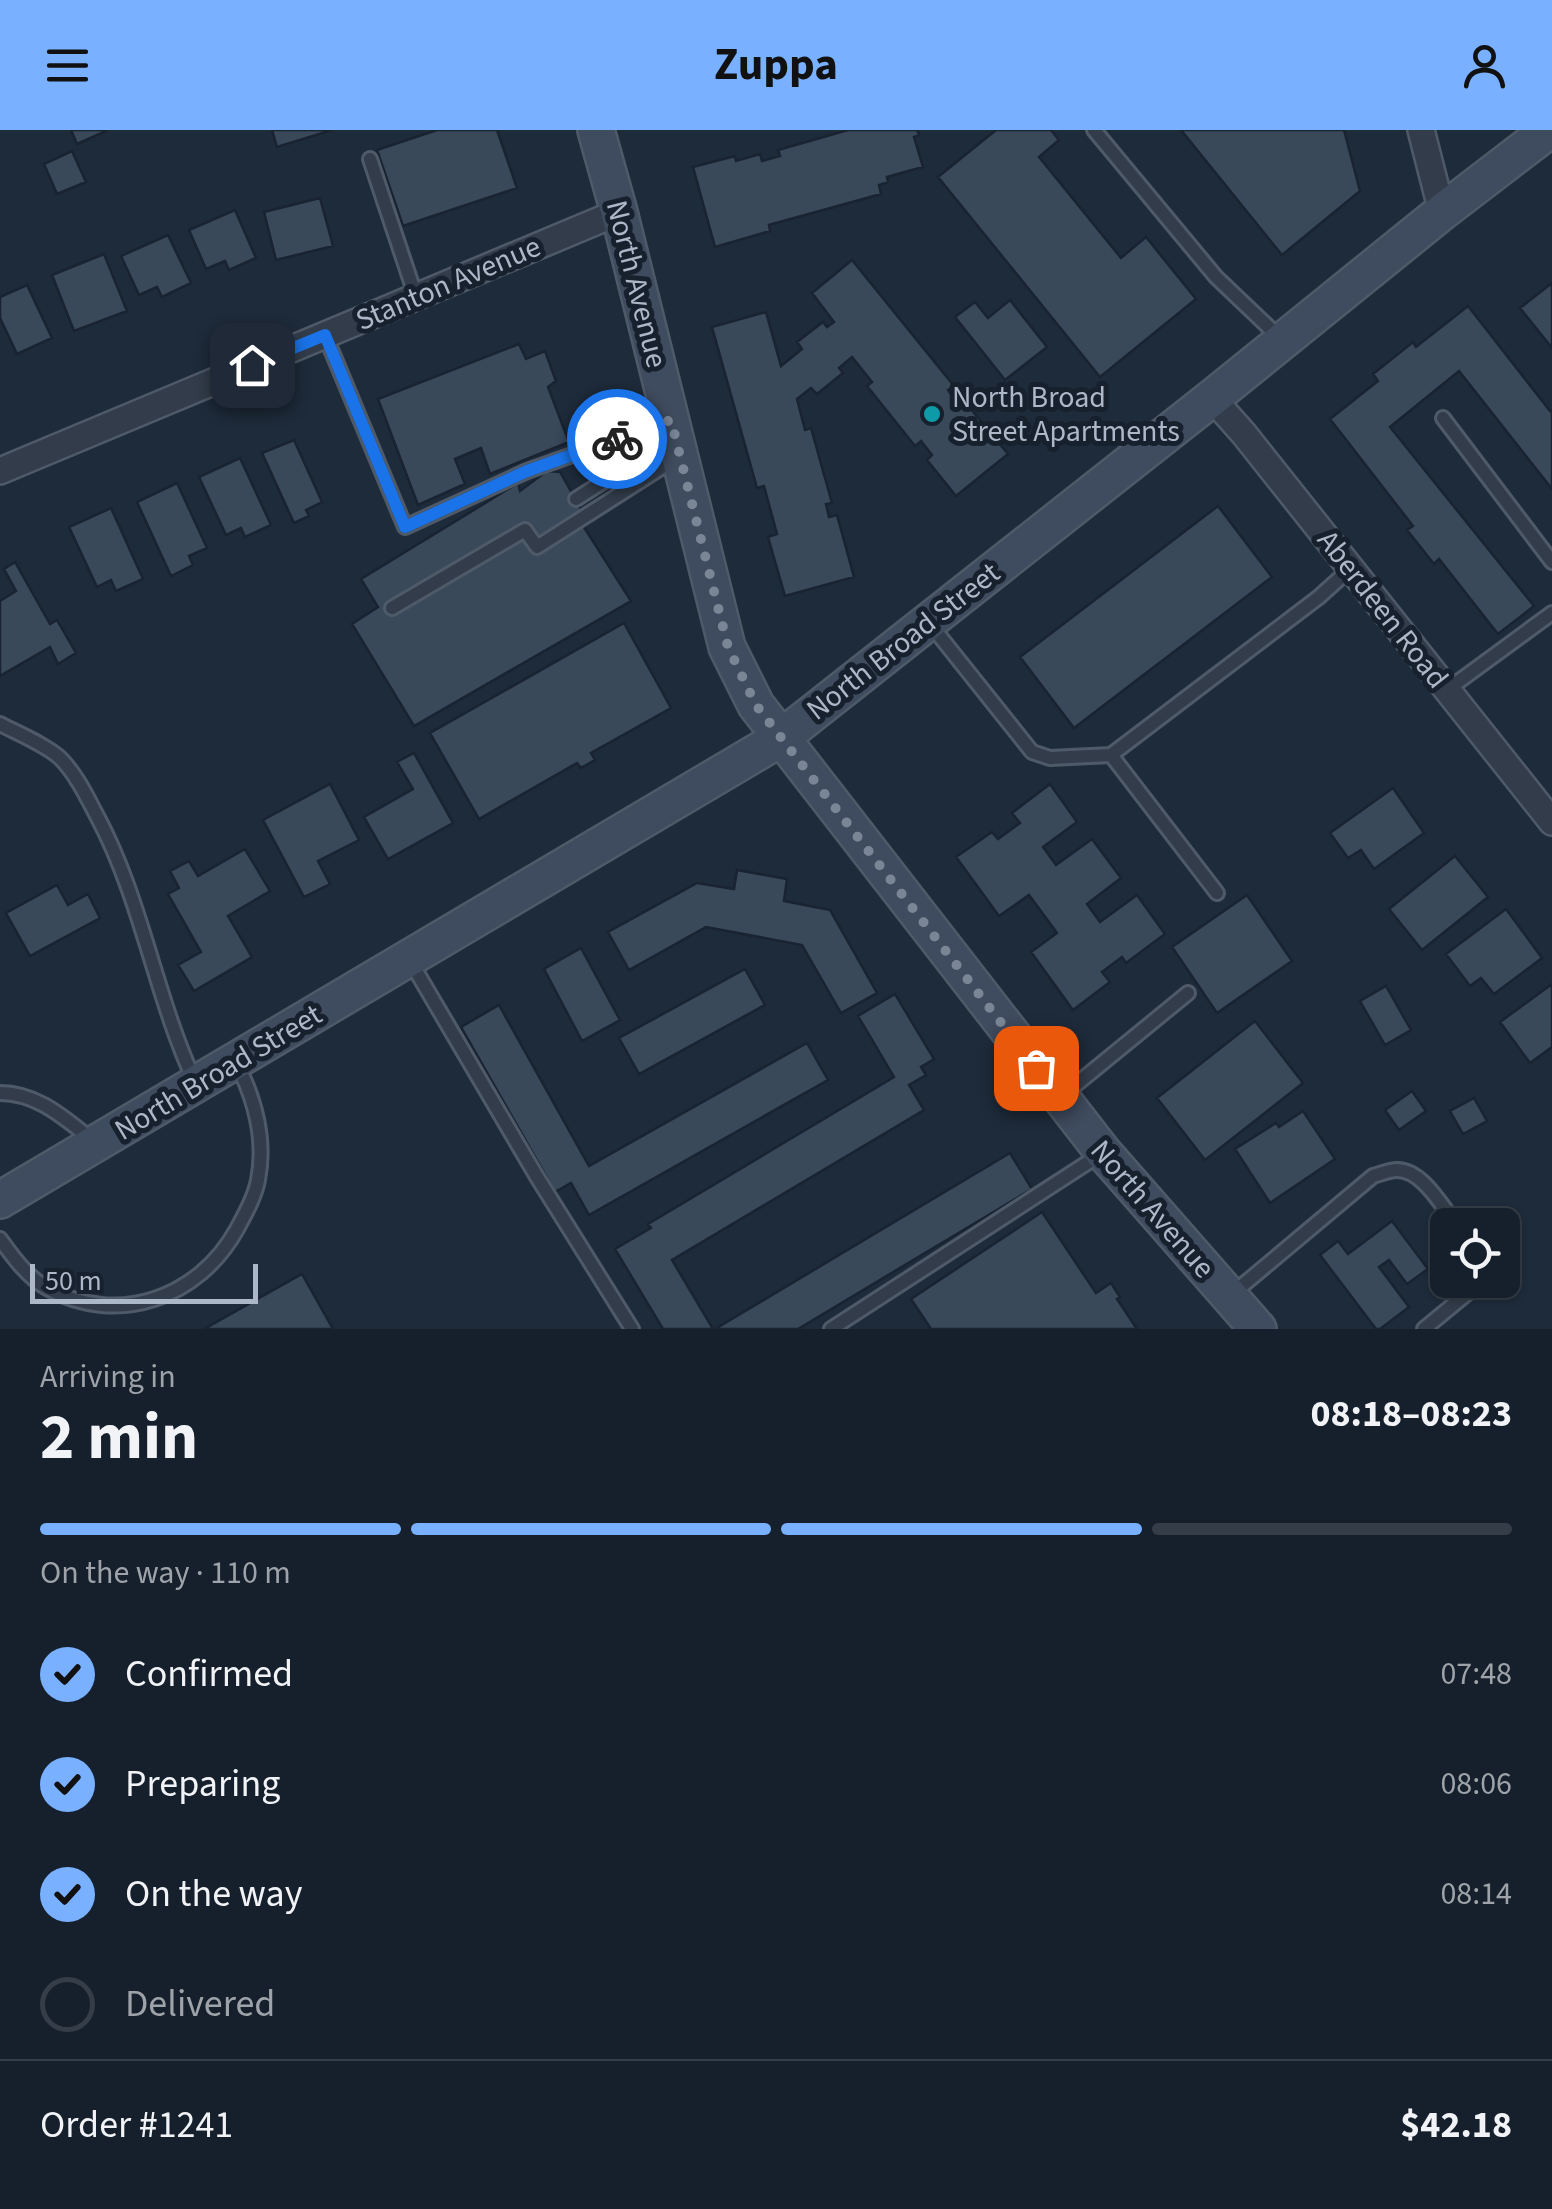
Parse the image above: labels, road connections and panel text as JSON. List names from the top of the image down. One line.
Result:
{"streets":{"main road":["North Avenue","North Broad Street"],"street":["Stanton Avenue","Aberdeen Road"]},"crossings":[["Stanton Avenue","North Avenue"],["North Avenue","North Broad Street"],["Aberdeen Road","North Broad Street"]],"places":["North Broad Street Apartments"],"scale_bar":"50 m","page":{"header":"Zuppa","scale":"50 m","heading":["2 min","Arriving in","08:18–08:23"],"panel":["Order #1241","$42.18"],"bar":"On the way · 110 m","list":[["Confirmed","07:48"],["Preparing","08:06"],["On the way","08:14"],"Delivered"]}}
